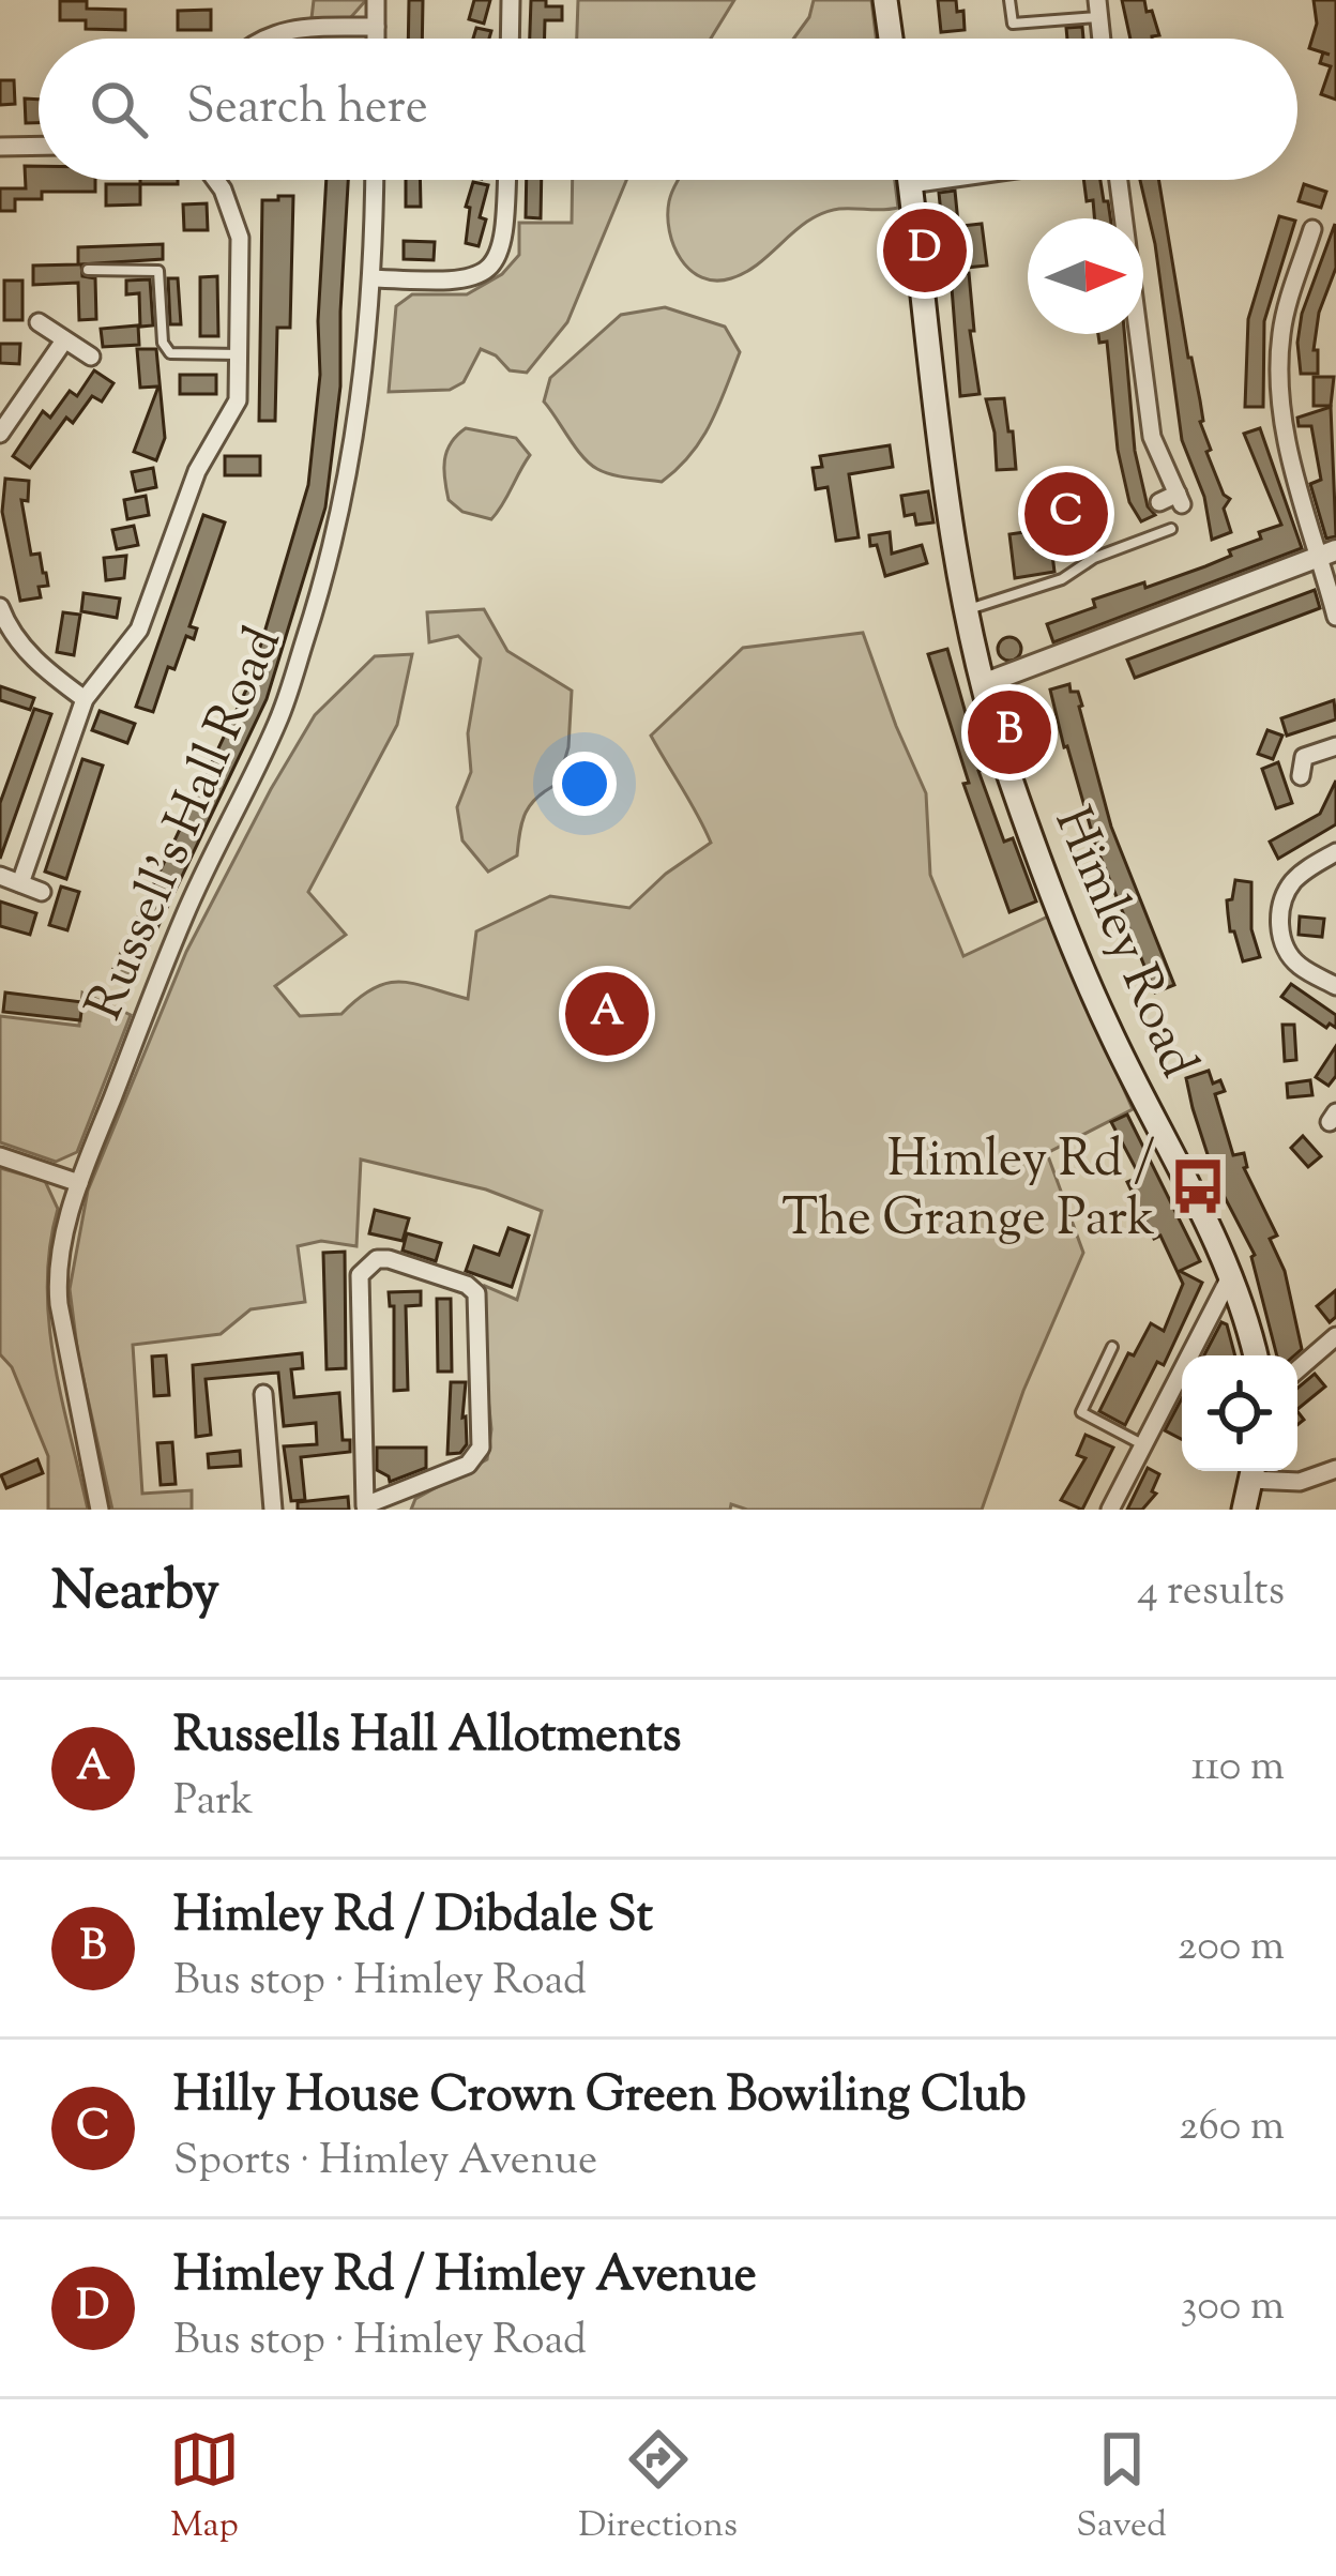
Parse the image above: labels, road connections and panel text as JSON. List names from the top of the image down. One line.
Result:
{"streets":{"main road":["Himley Road"],"street":["Russell's Hall Road"]},"places":{"bus stop":["Himley Rd / The Grange Park"]},"north":"right","page":{"search":"Search here","pins":["D","C","B","A"],"heading":["Nearby","4 results"],"list":[{"mark":"A","name":"Russells Hall Allotments","note":"Park","value":"110 m"},{"mark":"B","name":"Himley Rd / Dibdale St","note":"Bus stop · Himley Road","value":"200 m"},{"mark":"C","name":"Hilly House Crown Green Bowiling Club","note":"Sports · Himley Avenue","value":"260 m"},{"mark":"D","name":"Himley Rd / Himley Avenue","note":"Bus stop · Himley Road","value":"300 m"}],"nav":["Map","Directions","Saved"]}}
